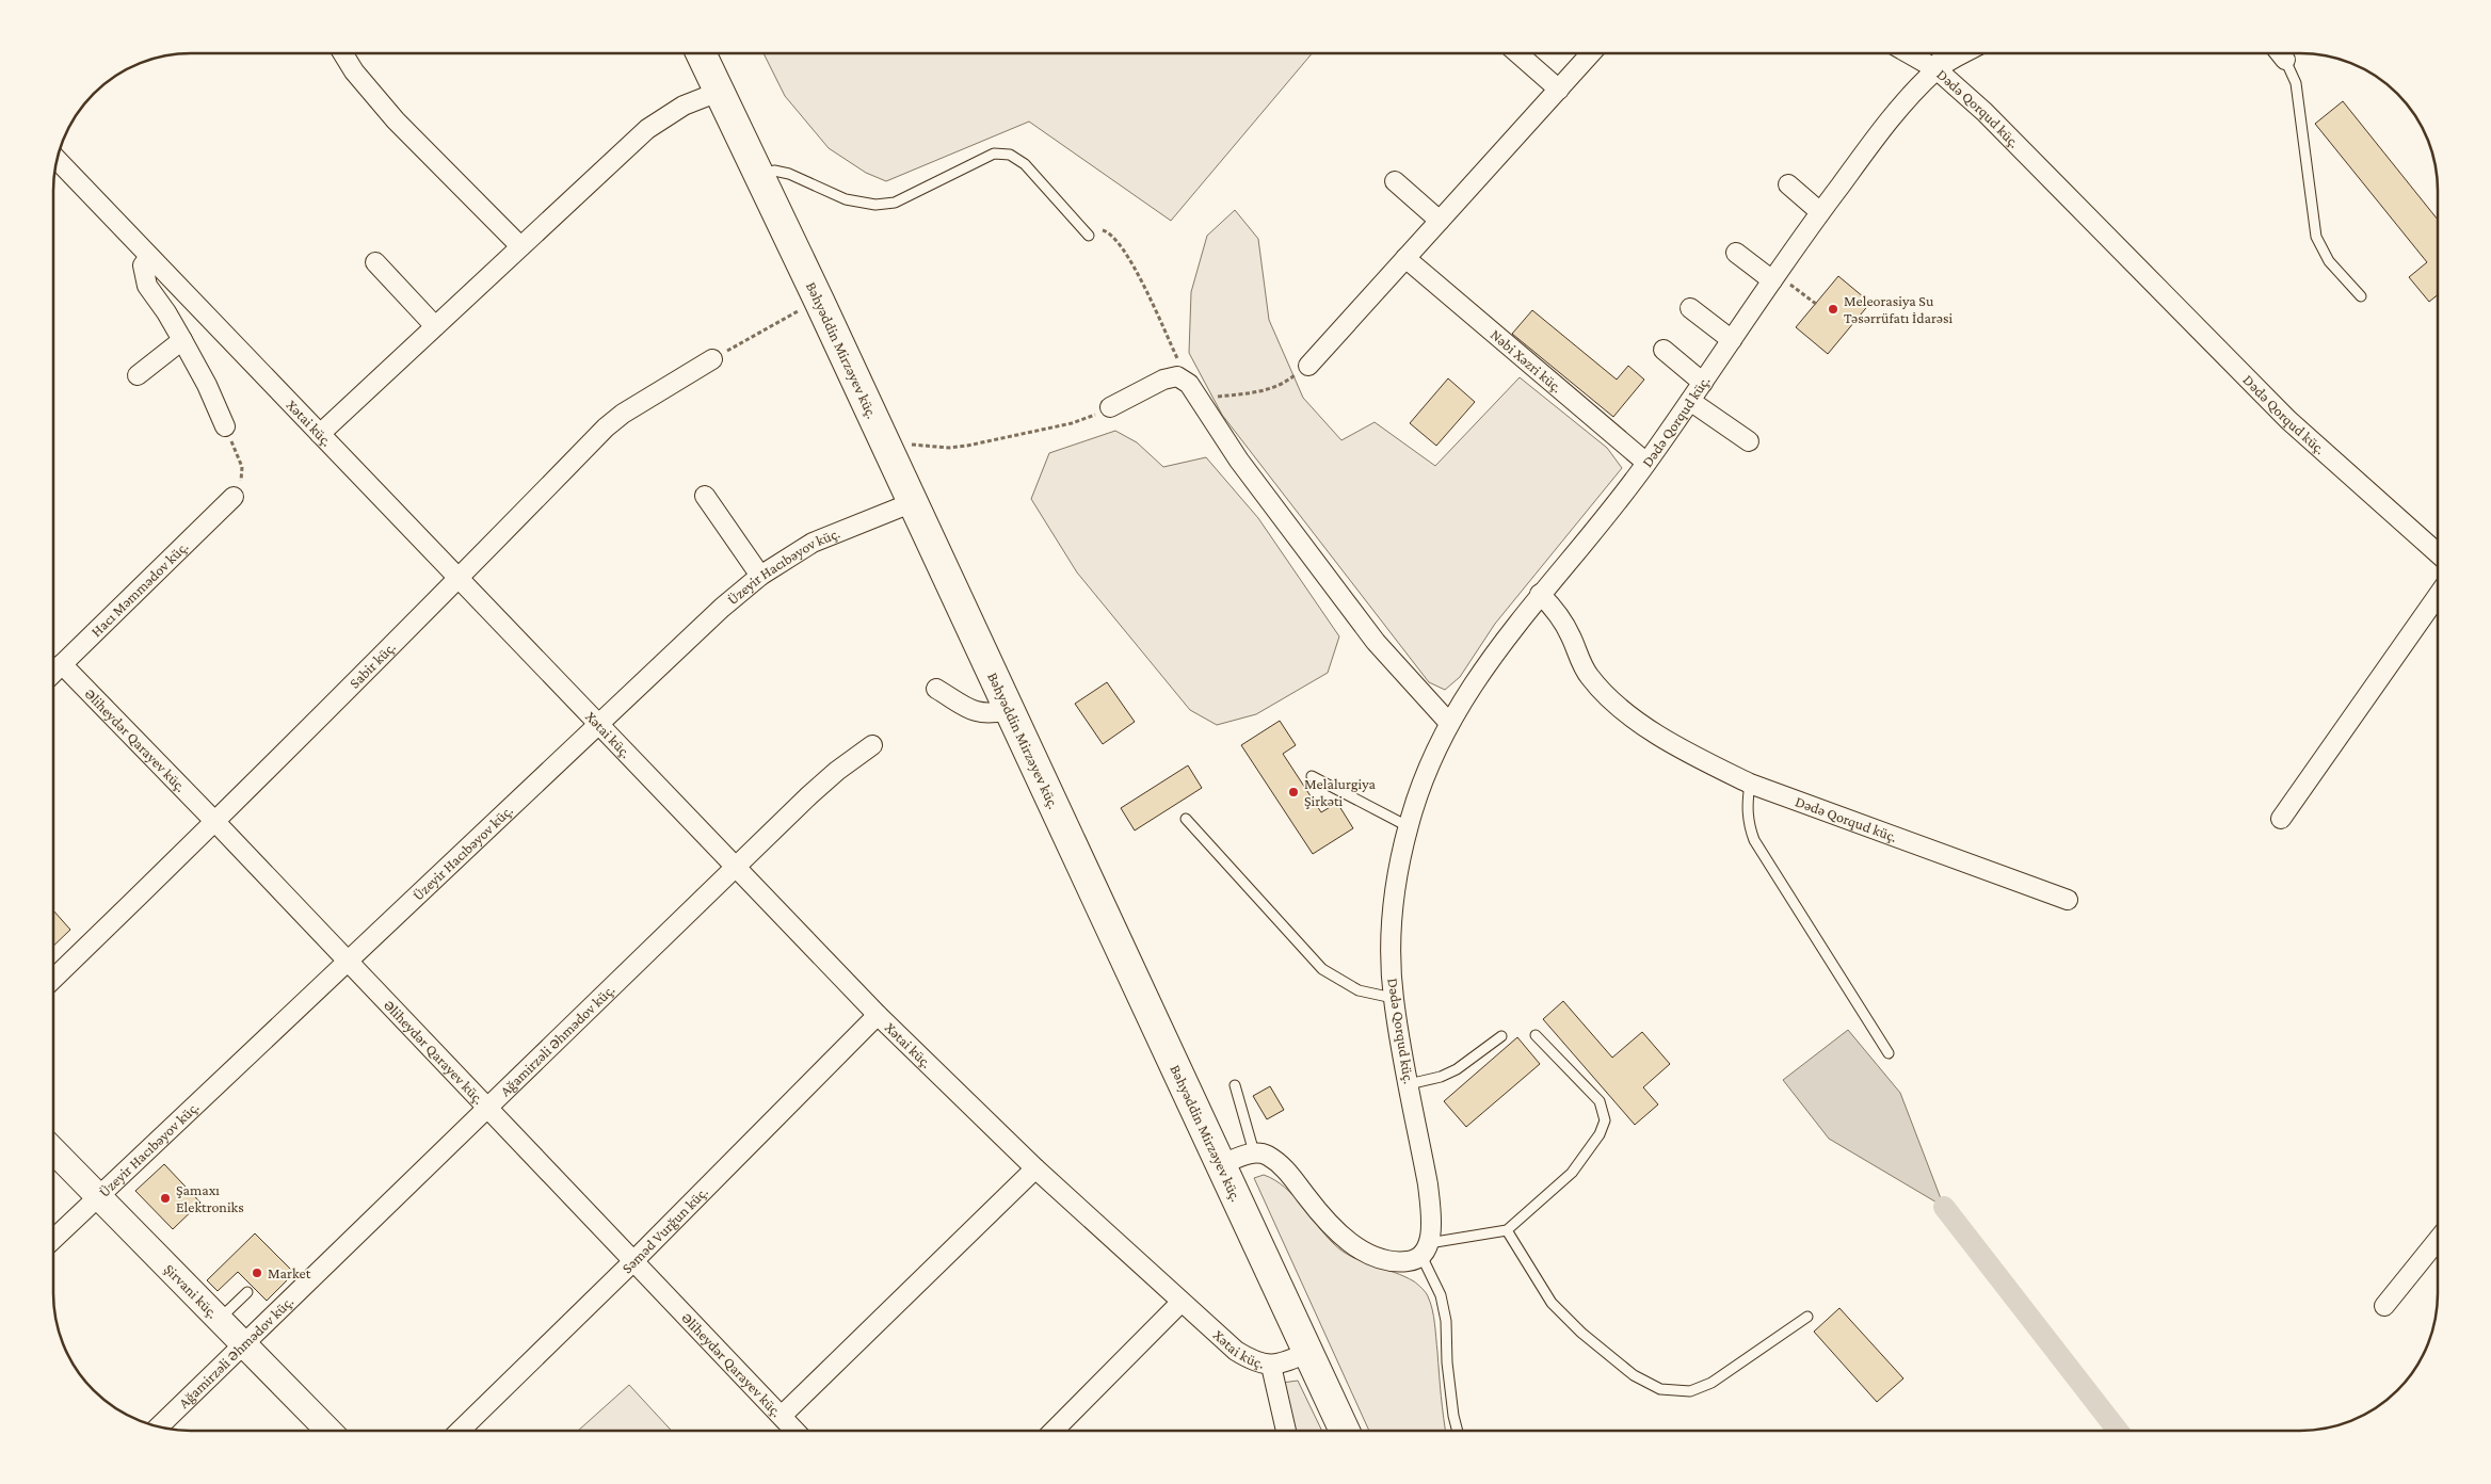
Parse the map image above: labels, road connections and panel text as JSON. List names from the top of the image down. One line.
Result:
{"streets":{"highway":["Bəhyəddin Mirzəyev küç."],"main road":["Şirvani küç."],"street":["Dədə Qorqud küç.","Nəbi Xəzri küç.","Xətai küç.","Üzeyir Hacıbəyov küç.","Hacı Məmmədov küç.","Sabir küç.","Əliheydər Qarayev küç.","Ağamirzəli Əhmədov küç.","Səməd Vurğun küç."]},"crossings":[["Dədə Qorqud küç.","Nəbi Xəzri küç."],["Bəhyəddin Mirzəyev küç.","Xətai küç."],["Bəhyəddin Mirzəyev küç.","Üzeyir Hacıbəyov küç."],["Xətai küç.","Üzeyir Hacıbəyov küç."],["Xətai küç.","Sabir küç."],["Xətai küç.","Ağamirzəli Əhmədov küç."],["Xətai küç.","Səməd Vurğun küç."],["Üzeyir Hacıbəyov küç.","Əliheydər Qarayev küç."],["Üzeyir Hacıbəyov küç.","Şirvani küç."],["Hacı Məmmədov küç.","Əliheydər Qarayev küç."],["Sabir küç.","Əliheydər Qarayev küç."],["Əliheydər Qarayev küç.","Ağamirzəli Əhmədov küç."],["Əliheydər Qarayev küç.","Səməd Vurğun küç."],["Ağamirzəli Əhmədov küç.","Şirvani küç."]],"places":["Meleorasiya Su Təsərrüfatı İdarəsi","Melalurgiya Şirkəti","Şamaxı Elektroniks","Market"]}
